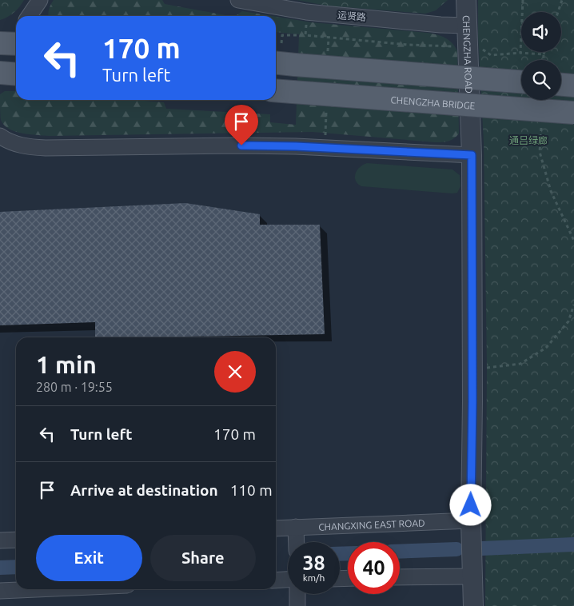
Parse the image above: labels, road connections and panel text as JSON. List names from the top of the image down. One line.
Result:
{"streets":{"main road":["CHENGZHA BRIDGE"],"street":["运贤路","CHENGZHA ROAD","CHANGXING EAST ROAD"]},"crossings":[["运贤路","CHENGZHA ROAD"],["CHENGZHA ROAD","CHANGXING EAST ROAD"]],"parks":["通吕绿廊"],"page":{"turn":["170 m","Turn left"],"heading":["1 min","280 m · 19:55"],"list":[{"name":"Turn left","value":"170 m"},{"name":"Arrive at destination","value":"110 m"}],"buttons":["Exit","Share"],"speed":"38 km/h","limit":"40"}}
